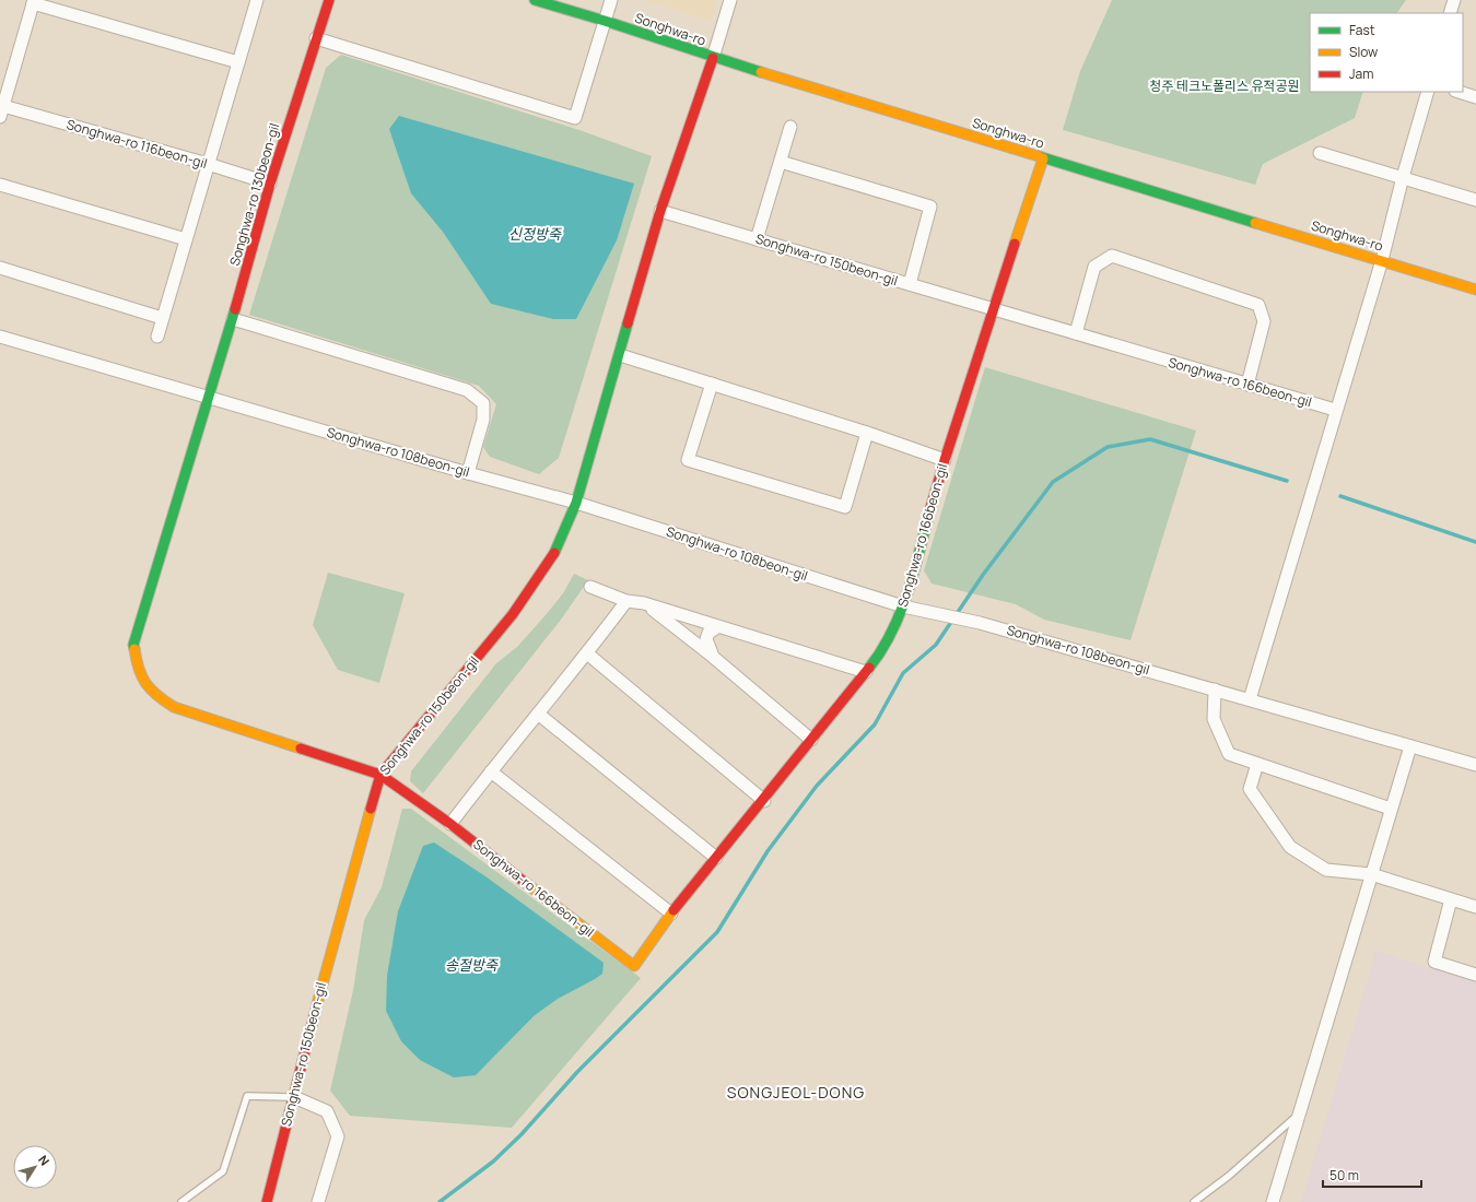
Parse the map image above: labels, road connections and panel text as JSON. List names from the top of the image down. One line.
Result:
{"streets":{"street":["Songhwa-ro","Songhwa-ro 116beon-gil","Songhwa-ro 130beon-gil","Songhwa-ro 150beon-gil","Songhwa-ro 166beon-gil","Songhwa-ro 108beon-gil"]},"crossings":[["Songhwa-ro","Songhwa-ro 150beon-gil"],["Songhwa-ro","Songhwa-ro 166beon-gil"],["Songhwa-ro 116beon-gil","Songhwa-ro 130beon-gil"],["Songhwa-ro 130beon-gil","Songhwa-ro 150beon-gil"],["Songhwa-ro 130beon-gil","Songhwa-ro 166beon-gil"],["Songhwa-ro 130beon-gil","Songhwa-ro 108beon-gil"],["Songhwa-ro 150beon-gil","Songhwa-ro 166beon-gil"],["Songhwa-ro 150beon-gil","Songhwa-ro 108beon-gil"],["Songhwa-ro 166beon-gil","Songhwa-ro 108beon-gil"]],"districts":["SONGJEOL-DONG"],"water":["신정방죽","송절방죽"],"parks":["청주 테크노폴리스 유적공원"],"legend":["Fast","Slow","Jam"],"scale_bar":"50 m","north":"top right"}
